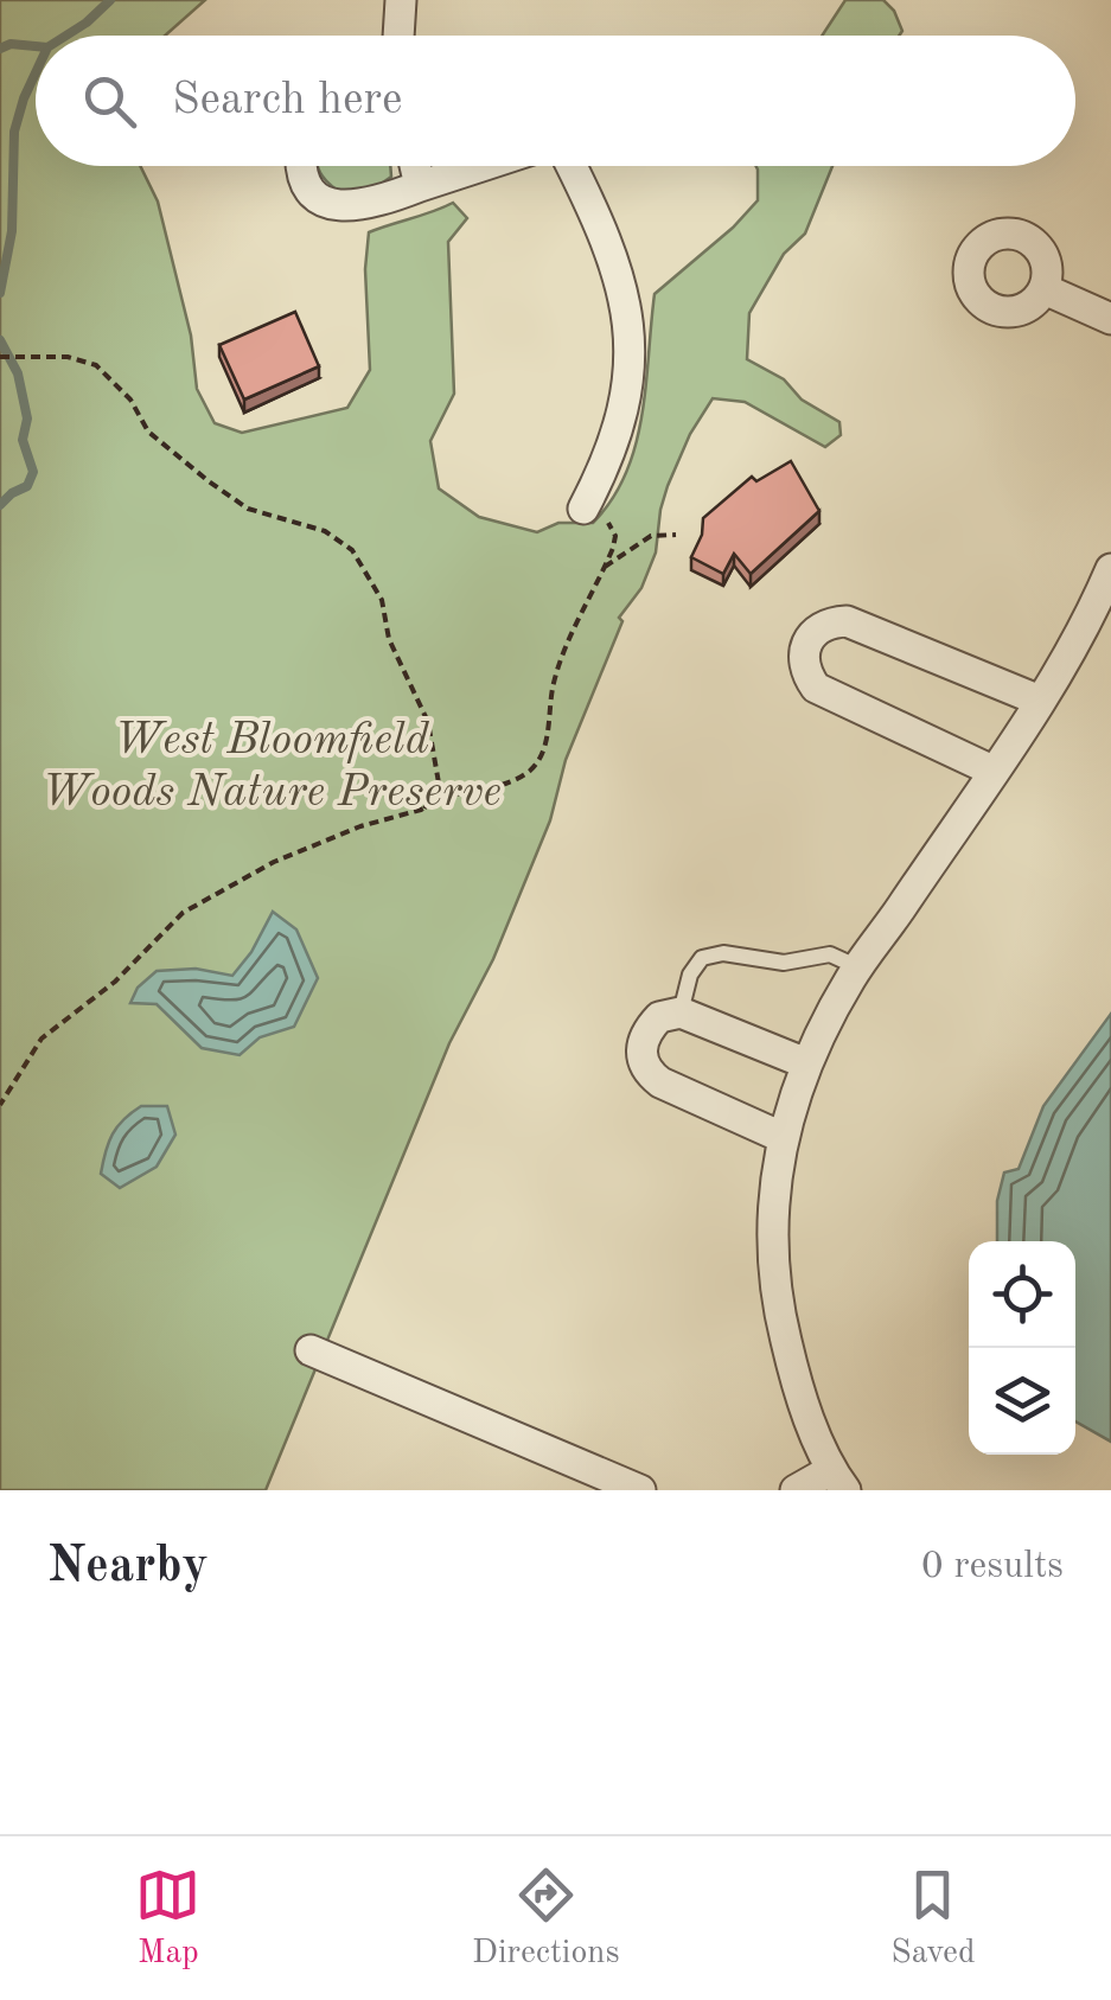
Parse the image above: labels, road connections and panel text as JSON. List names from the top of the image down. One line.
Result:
{"parks":["West Bloomfield Woods Nature Preserve"],"page":{"search":"Search here","heading":["Nearby","0 results"],"nav":["Map","Directions","Saved"]}}
